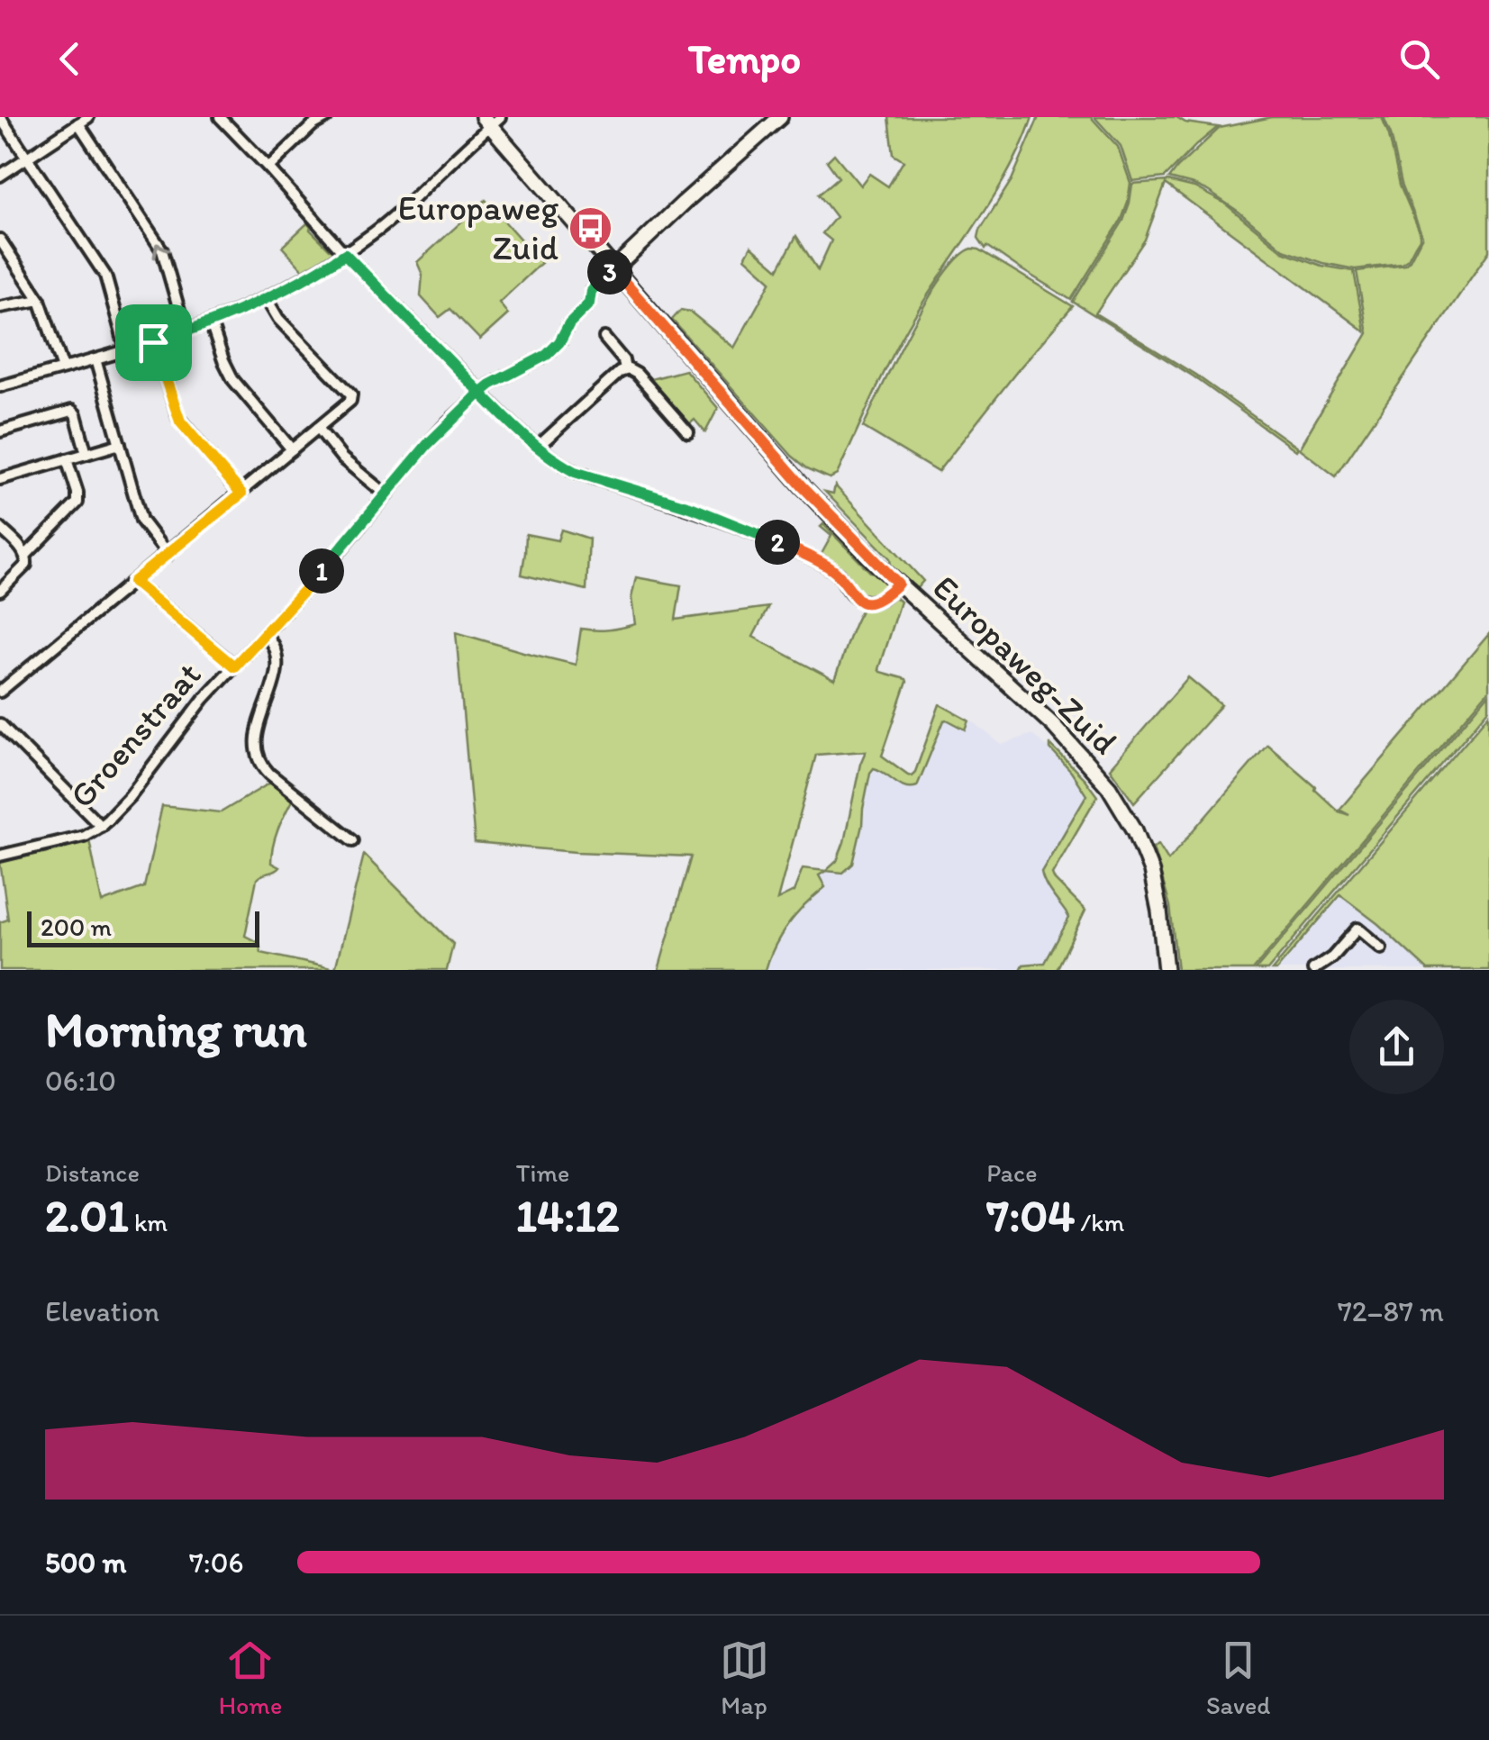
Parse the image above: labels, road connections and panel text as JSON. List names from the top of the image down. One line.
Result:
{"streets":{"street":["Europaweg-Zuid","Groenstraat"]},"crossings":[["Europaweg-Zuid","Groenstraat"]],"places":{"bus stop":["Europaweg Zuid"]},"scale_bar":"200 m","page":{"header":"Tempo","pins":["3","2","1"],"scale":"200 m","heading":["Morning run","06:10"],"stats":[["Distance","2.01 km"],["Time","14:12"],["Pace","7:04 /km"]],"chart":["Elevation","72–87 m"],"list":[{"name":"500 m","note":"7:06"}],"tabs":["Home","Map","Saved"]}}
